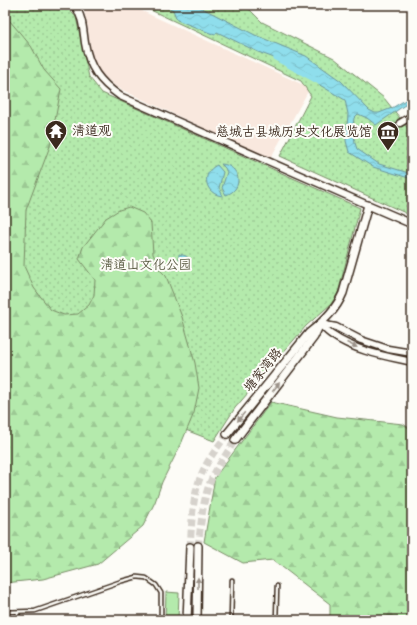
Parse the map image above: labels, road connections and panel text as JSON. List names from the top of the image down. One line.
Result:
{"streets":{"main road":["塘家湾路"]},"parks":["清道山文化公园"],"places":{"temple":["清道观"],"museum":["慈城古县城历史文化展览馆"]}}
